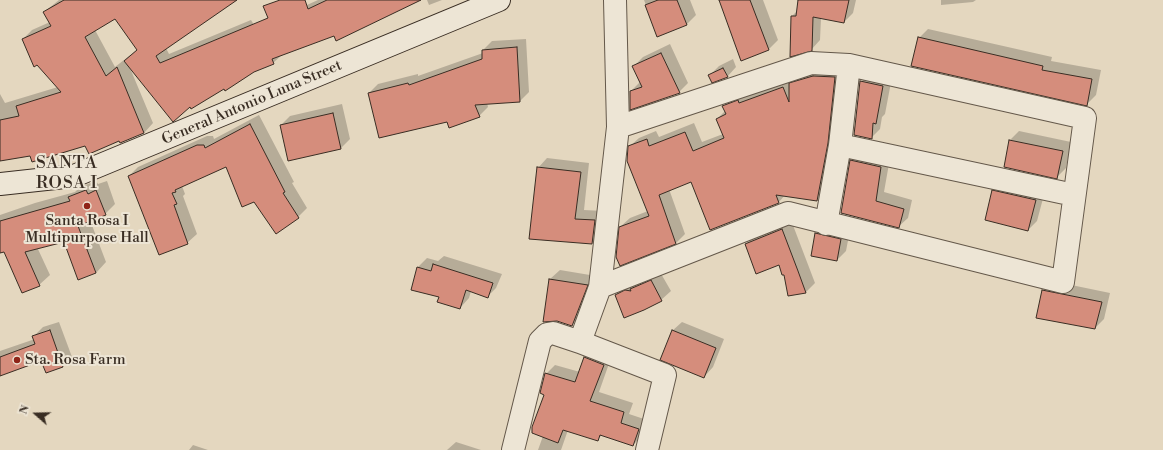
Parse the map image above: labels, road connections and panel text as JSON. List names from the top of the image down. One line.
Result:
{"streets":{"street":["General Antonio Luna Street"]},"districts":["SANTA ROSA I"],"places":["Santa Rosa I Multipurpose Hall","Sta. Rosa Farm"],"north":"left"}
